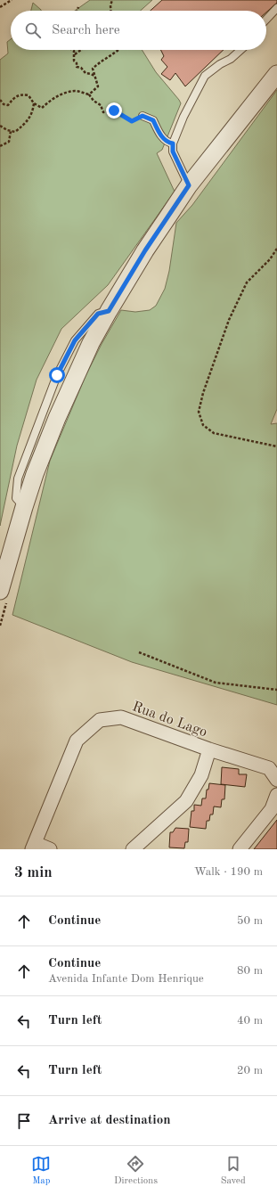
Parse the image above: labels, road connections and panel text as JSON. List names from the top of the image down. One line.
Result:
{"streets":{"street":["Rua do Lago"]},"page":{"search":"Search here","heading":["3 min","Walk · 190 m"],"list":[["Continue","50 m"],["Continue","Avenida Infante Dom Henrique","80 m"],["Turn left","40 m"],["Turn left","20 m"],"Arrive at destination"],"nav":["Map","Directions","Saved"]}}
